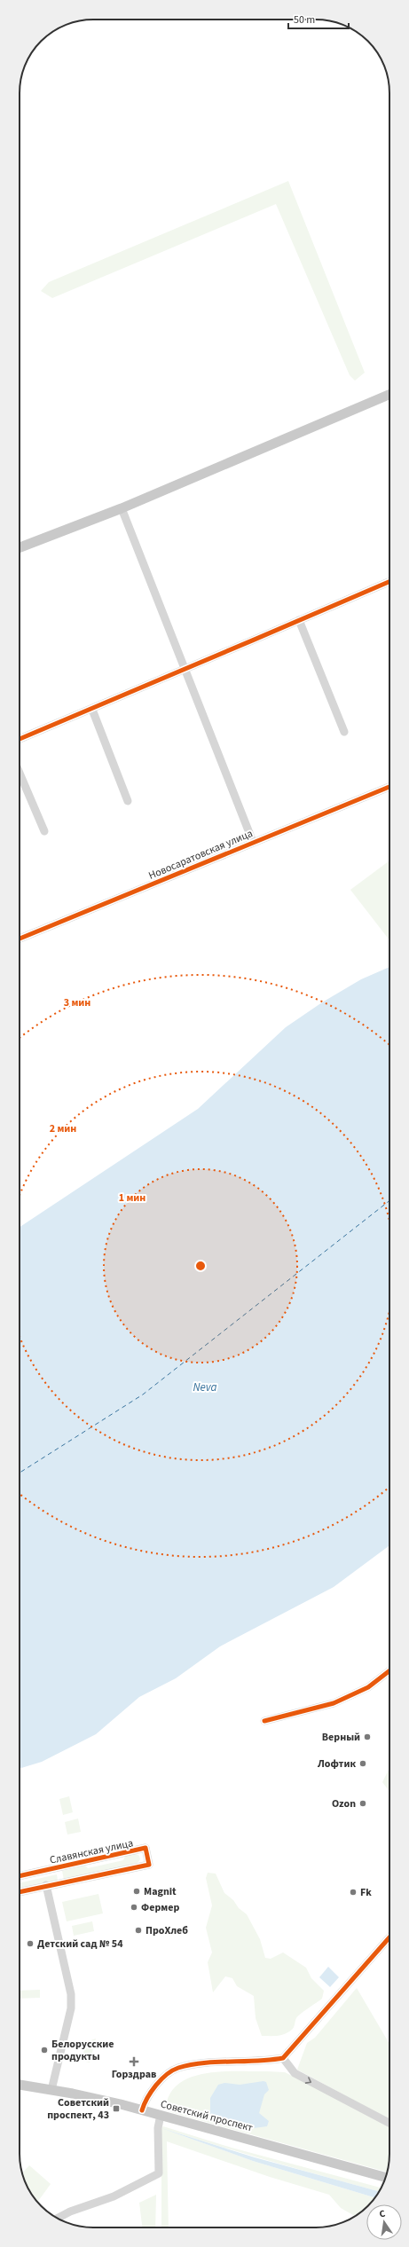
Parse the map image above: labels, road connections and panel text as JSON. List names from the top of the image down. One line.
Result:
{"streets":{"main road":["Советский проспект"],"street":["Новосаратовская улица","Славянская улица"]},"water":["Neva"],"places":{"other":["Верный","Лофтик","Ozon","Magnit","Fk","Фермер","ПроХлеб","Детский сад № 54","Белорусские продукты"],"health":["Горздрав"],"transit":["Советский проспект, 43"]},"scale_bar":"50 m","north":"top","rings":["3 мин","2 мин","1 мин"]}
